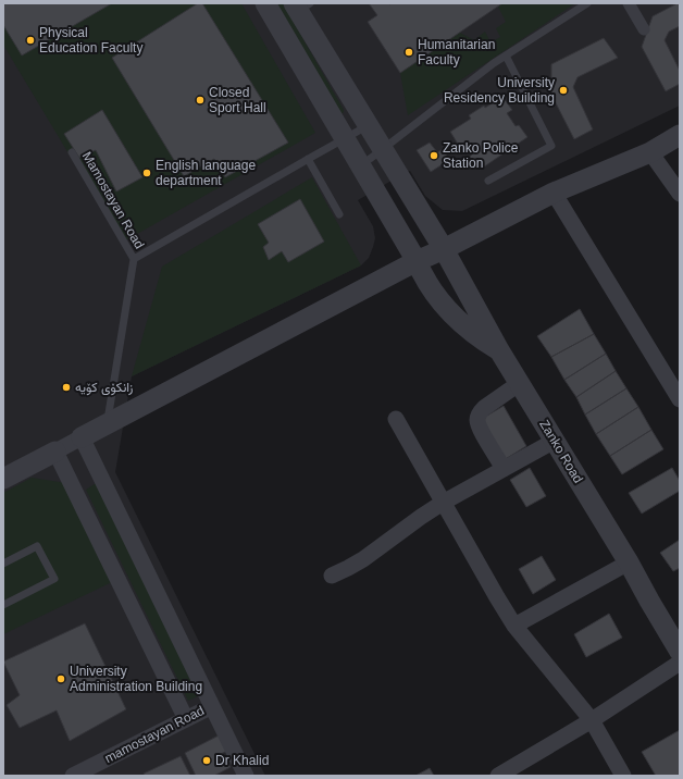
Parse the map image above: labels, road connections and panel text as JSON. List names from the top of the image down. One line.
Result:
{"streets":{"street":["Zanko Road","mamostayan Road"],"lane":["Mamostayan Road"]},"places":["Physical Education Faculty","Humanitarian Faculty","University Residency Building","Closed Sport Hall","Zanko Police Station","English language department","زانکۆی کۆیە","University Administration Building","Dr Khalid"]}
